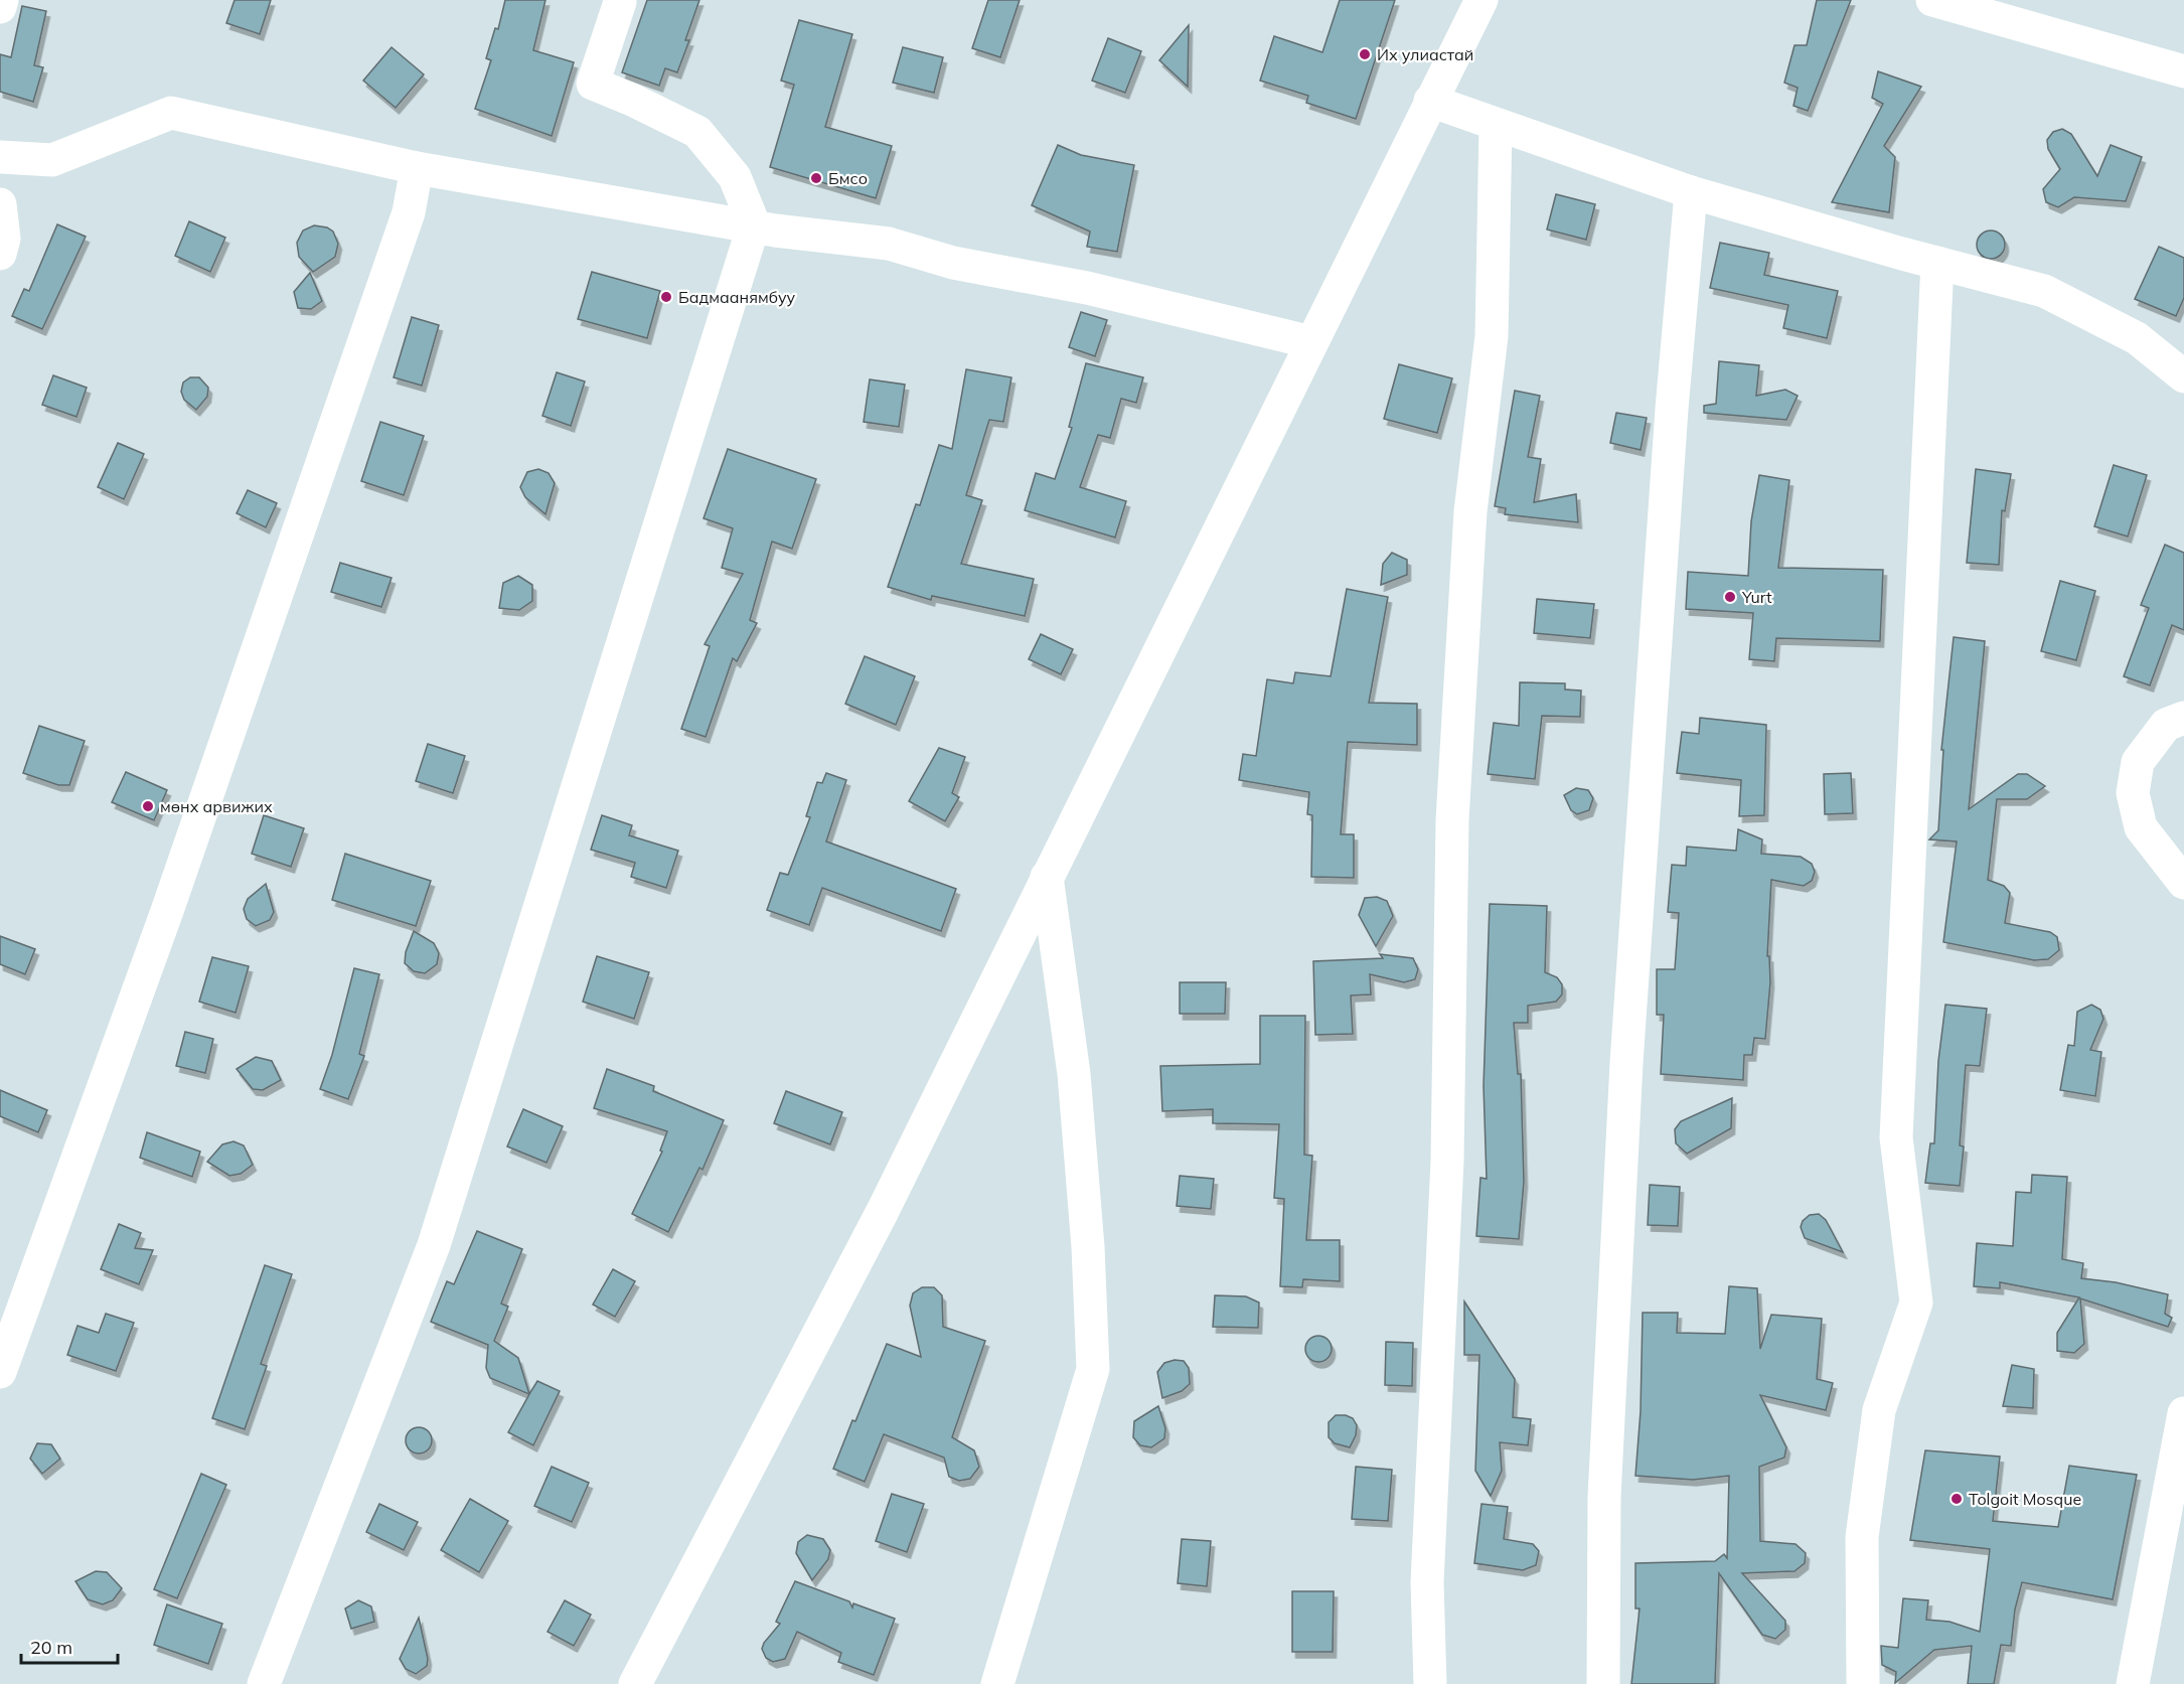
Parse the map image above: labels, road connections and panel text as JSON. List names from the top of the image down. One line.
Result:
{"places":["Их улиастай","Бмсо","Бадмаанямбуу","Yurt","мөнх арвижих","Tolgoit Mosque"],"scale_bar":"20 m"}
